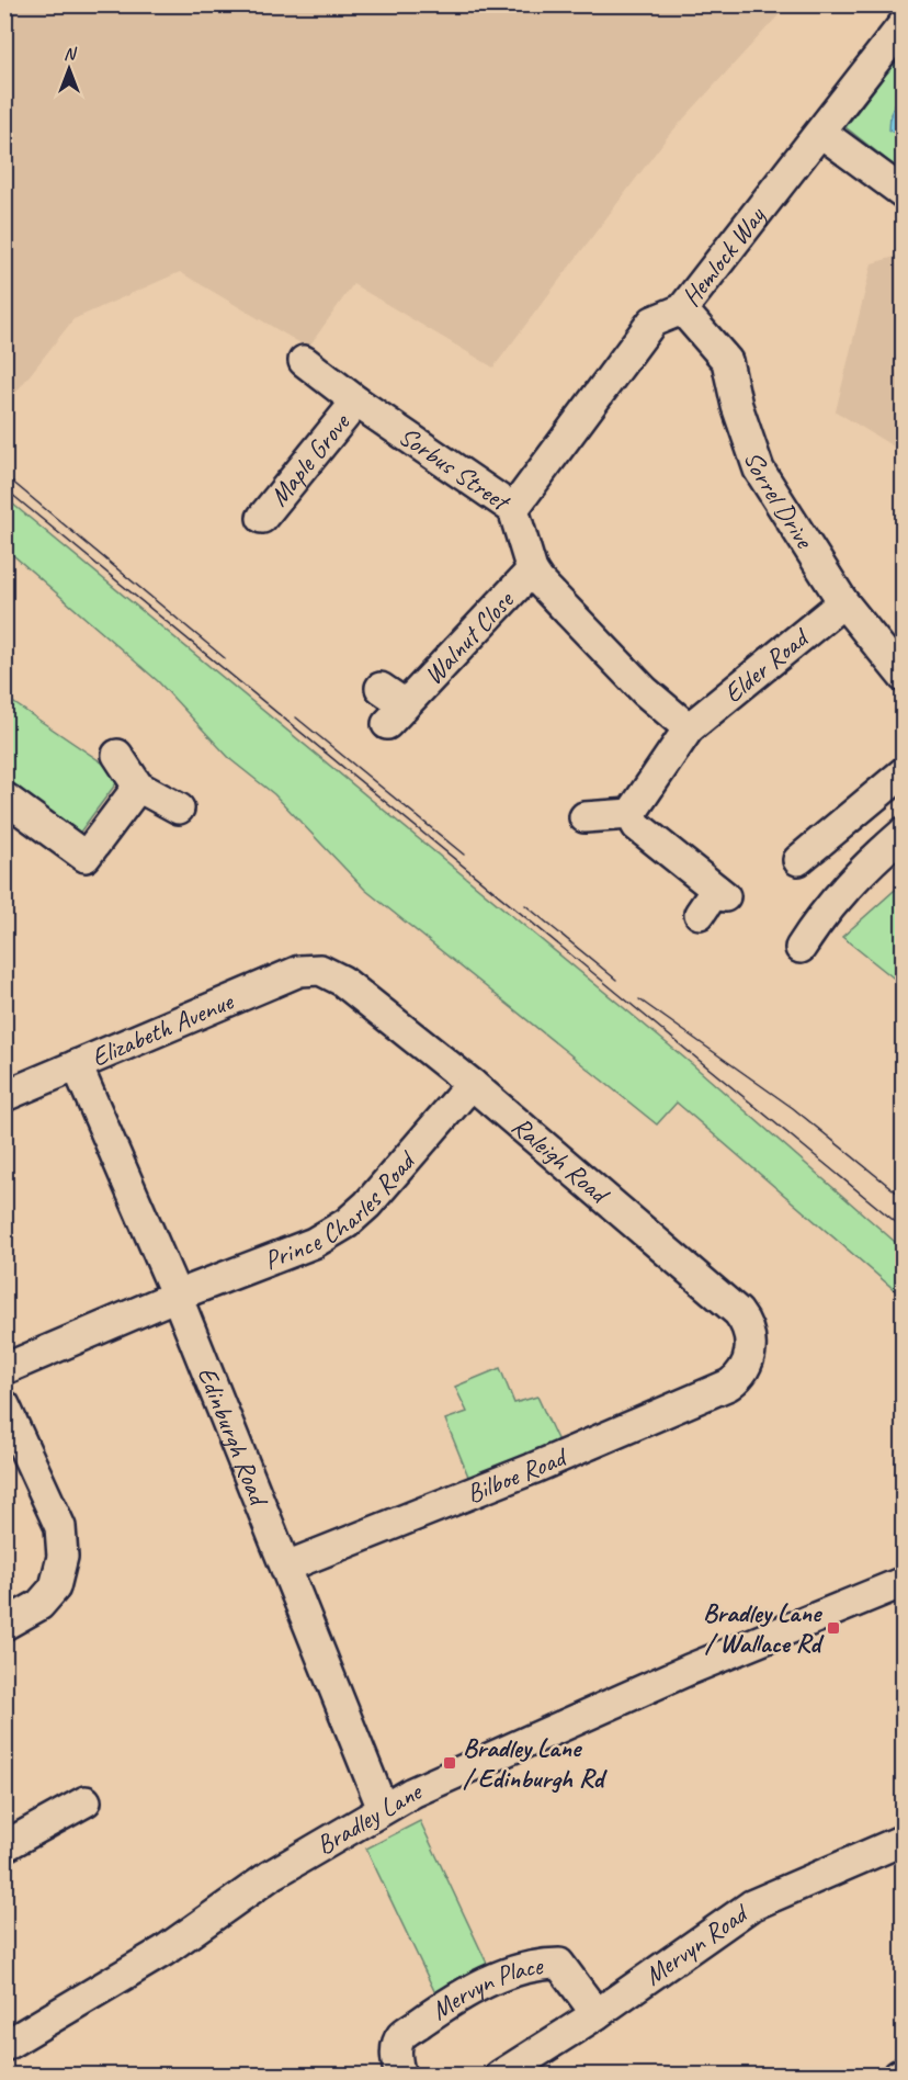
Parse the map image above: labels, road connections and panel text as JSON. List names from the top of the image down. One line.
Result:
{"streets":{"street":["Hemlock Way","Maple Grove","Sorbus Street","Sorrel Drive","Walnut Close","Elder Road","Elizabeth Avenue","Raleigh Road","Prince Charles Road","Edinburgh Road","Bilboe Road","Bradley Lane","Mervyn Road","Mervyn Place"]},"crossings":[["Hemlock Way","Sorbus Street"],["Hemlock Way","Sorrel Drive"],["Maple Grove","Sorbus Street"],["Sorbus Street","Walnut Close"],["Sorbus Street","Elder Road"],["Sorrel Drive","Elder Road"],["Elizabeth Avenue","Raleigh Road"],["Elizabeth Avenue","Edinburgh Road"],["Raleigh Road","Prince Charles Road"],["Raleigh Road","Bilboe Road"],["Prince Charles Road","Edinburgh Road"],["Edinburgh Road","Bilboe Road"],["Edinburgh Road","Bradley Lane"],["Mervyn Road","Mervyn Place"]],"places":{"transit":["Bradley Lane / Wallace Rd","Bradley Lane / Edinburgh Rd"]},"north":"top"}
